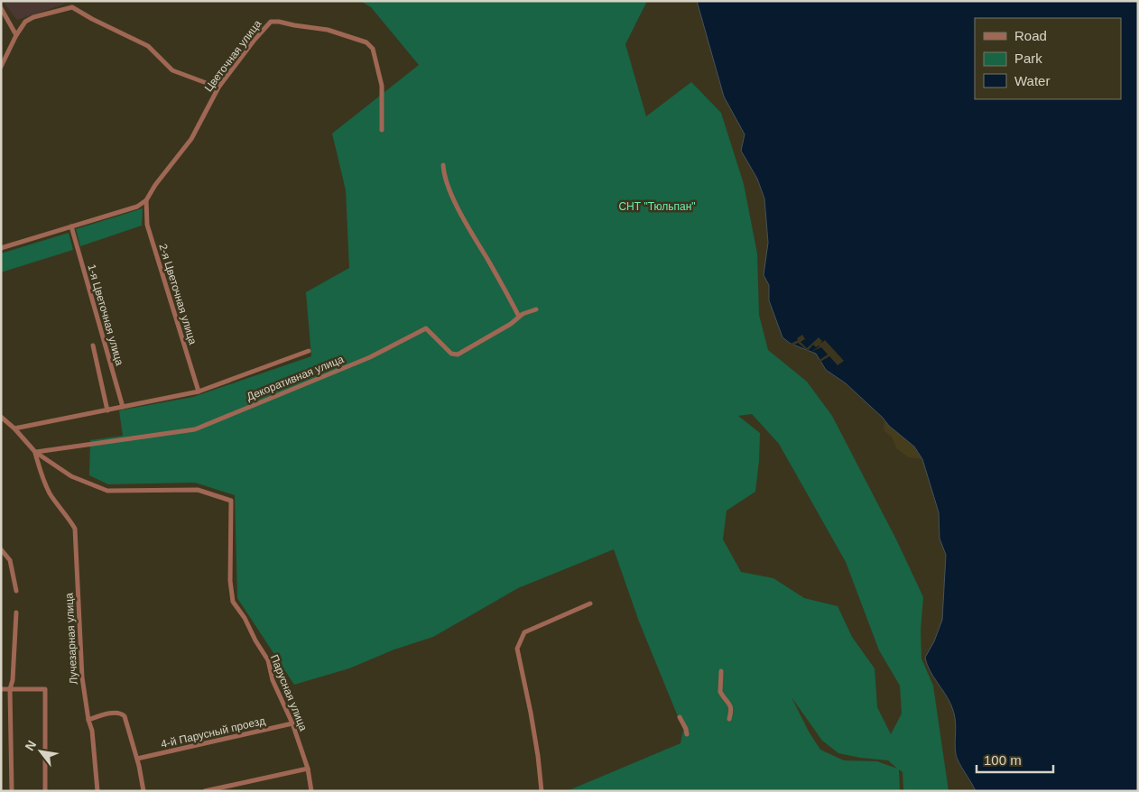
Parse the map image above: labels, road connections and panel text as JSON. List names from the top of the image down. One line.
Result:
{"streets":{"street":["Цветочная улица","2-я Цветочная улица","1-я Цветочная улица","Декоративная улица","Лучезарная улица","Парусная улица","4-й Парусный проезд"]},"crossings":[["Цветочная улица","2-я Цветочная улица"],["Декоративная улица","Лучезарная улица"],["Декоративная улица","Парусная улица"],["Лучезарная улица","Парусная улица"],["Парусная улица","4-й Парусный проезд"]],"parks":["СНТ \"Тюльпан\""],"legend":["Road","Park","Water"],"scale_bar":"100 m","north":"top left"}
